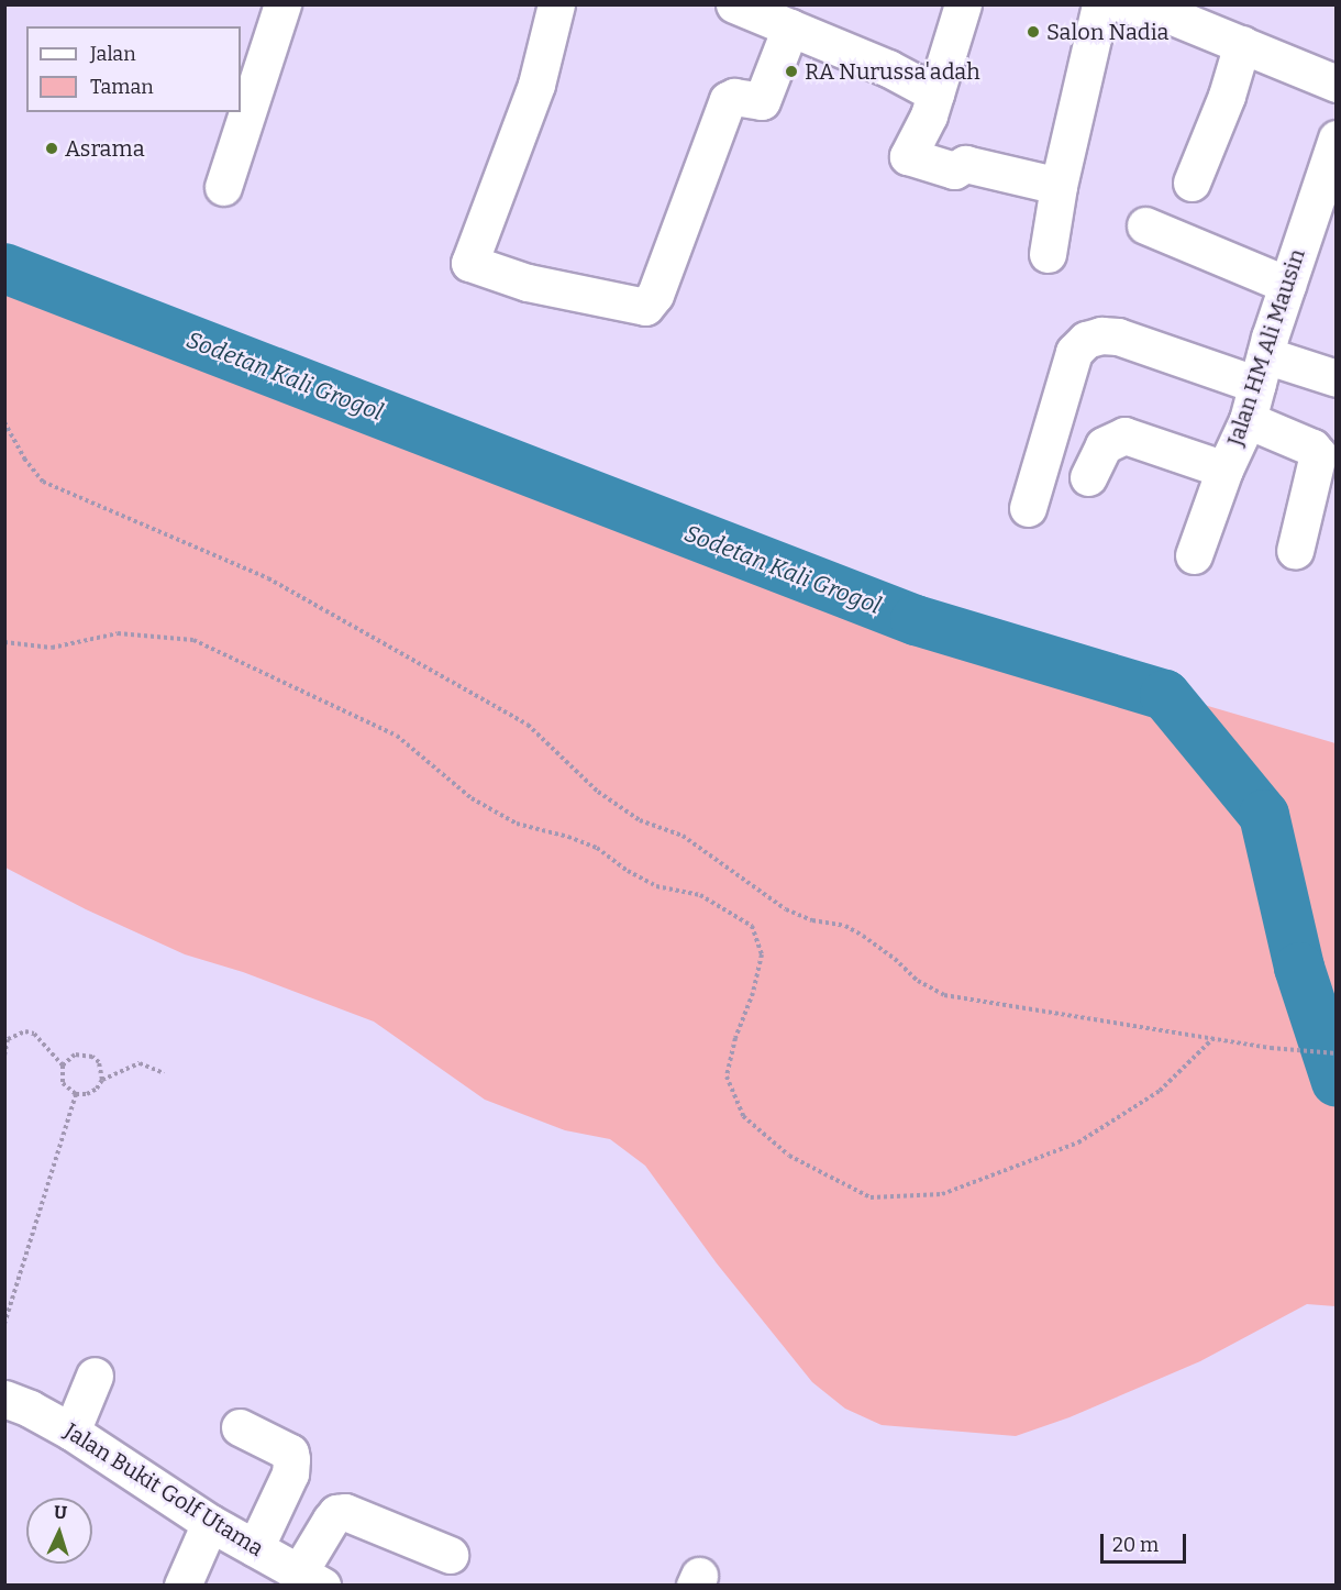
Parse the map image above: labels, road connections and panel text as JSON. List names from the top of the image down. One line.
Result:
{"streets":{"street":["Jalan HM Ali Mausin","Jalan Bukit Golf Utama"]},"water":["Sodetan Kali Grogol"],"places":["Salon Nadia","RA Nurussa'adah","Asrama"],"legend":["Jalan","Taman"],"scale_bar":"20 m","north":"top"}
